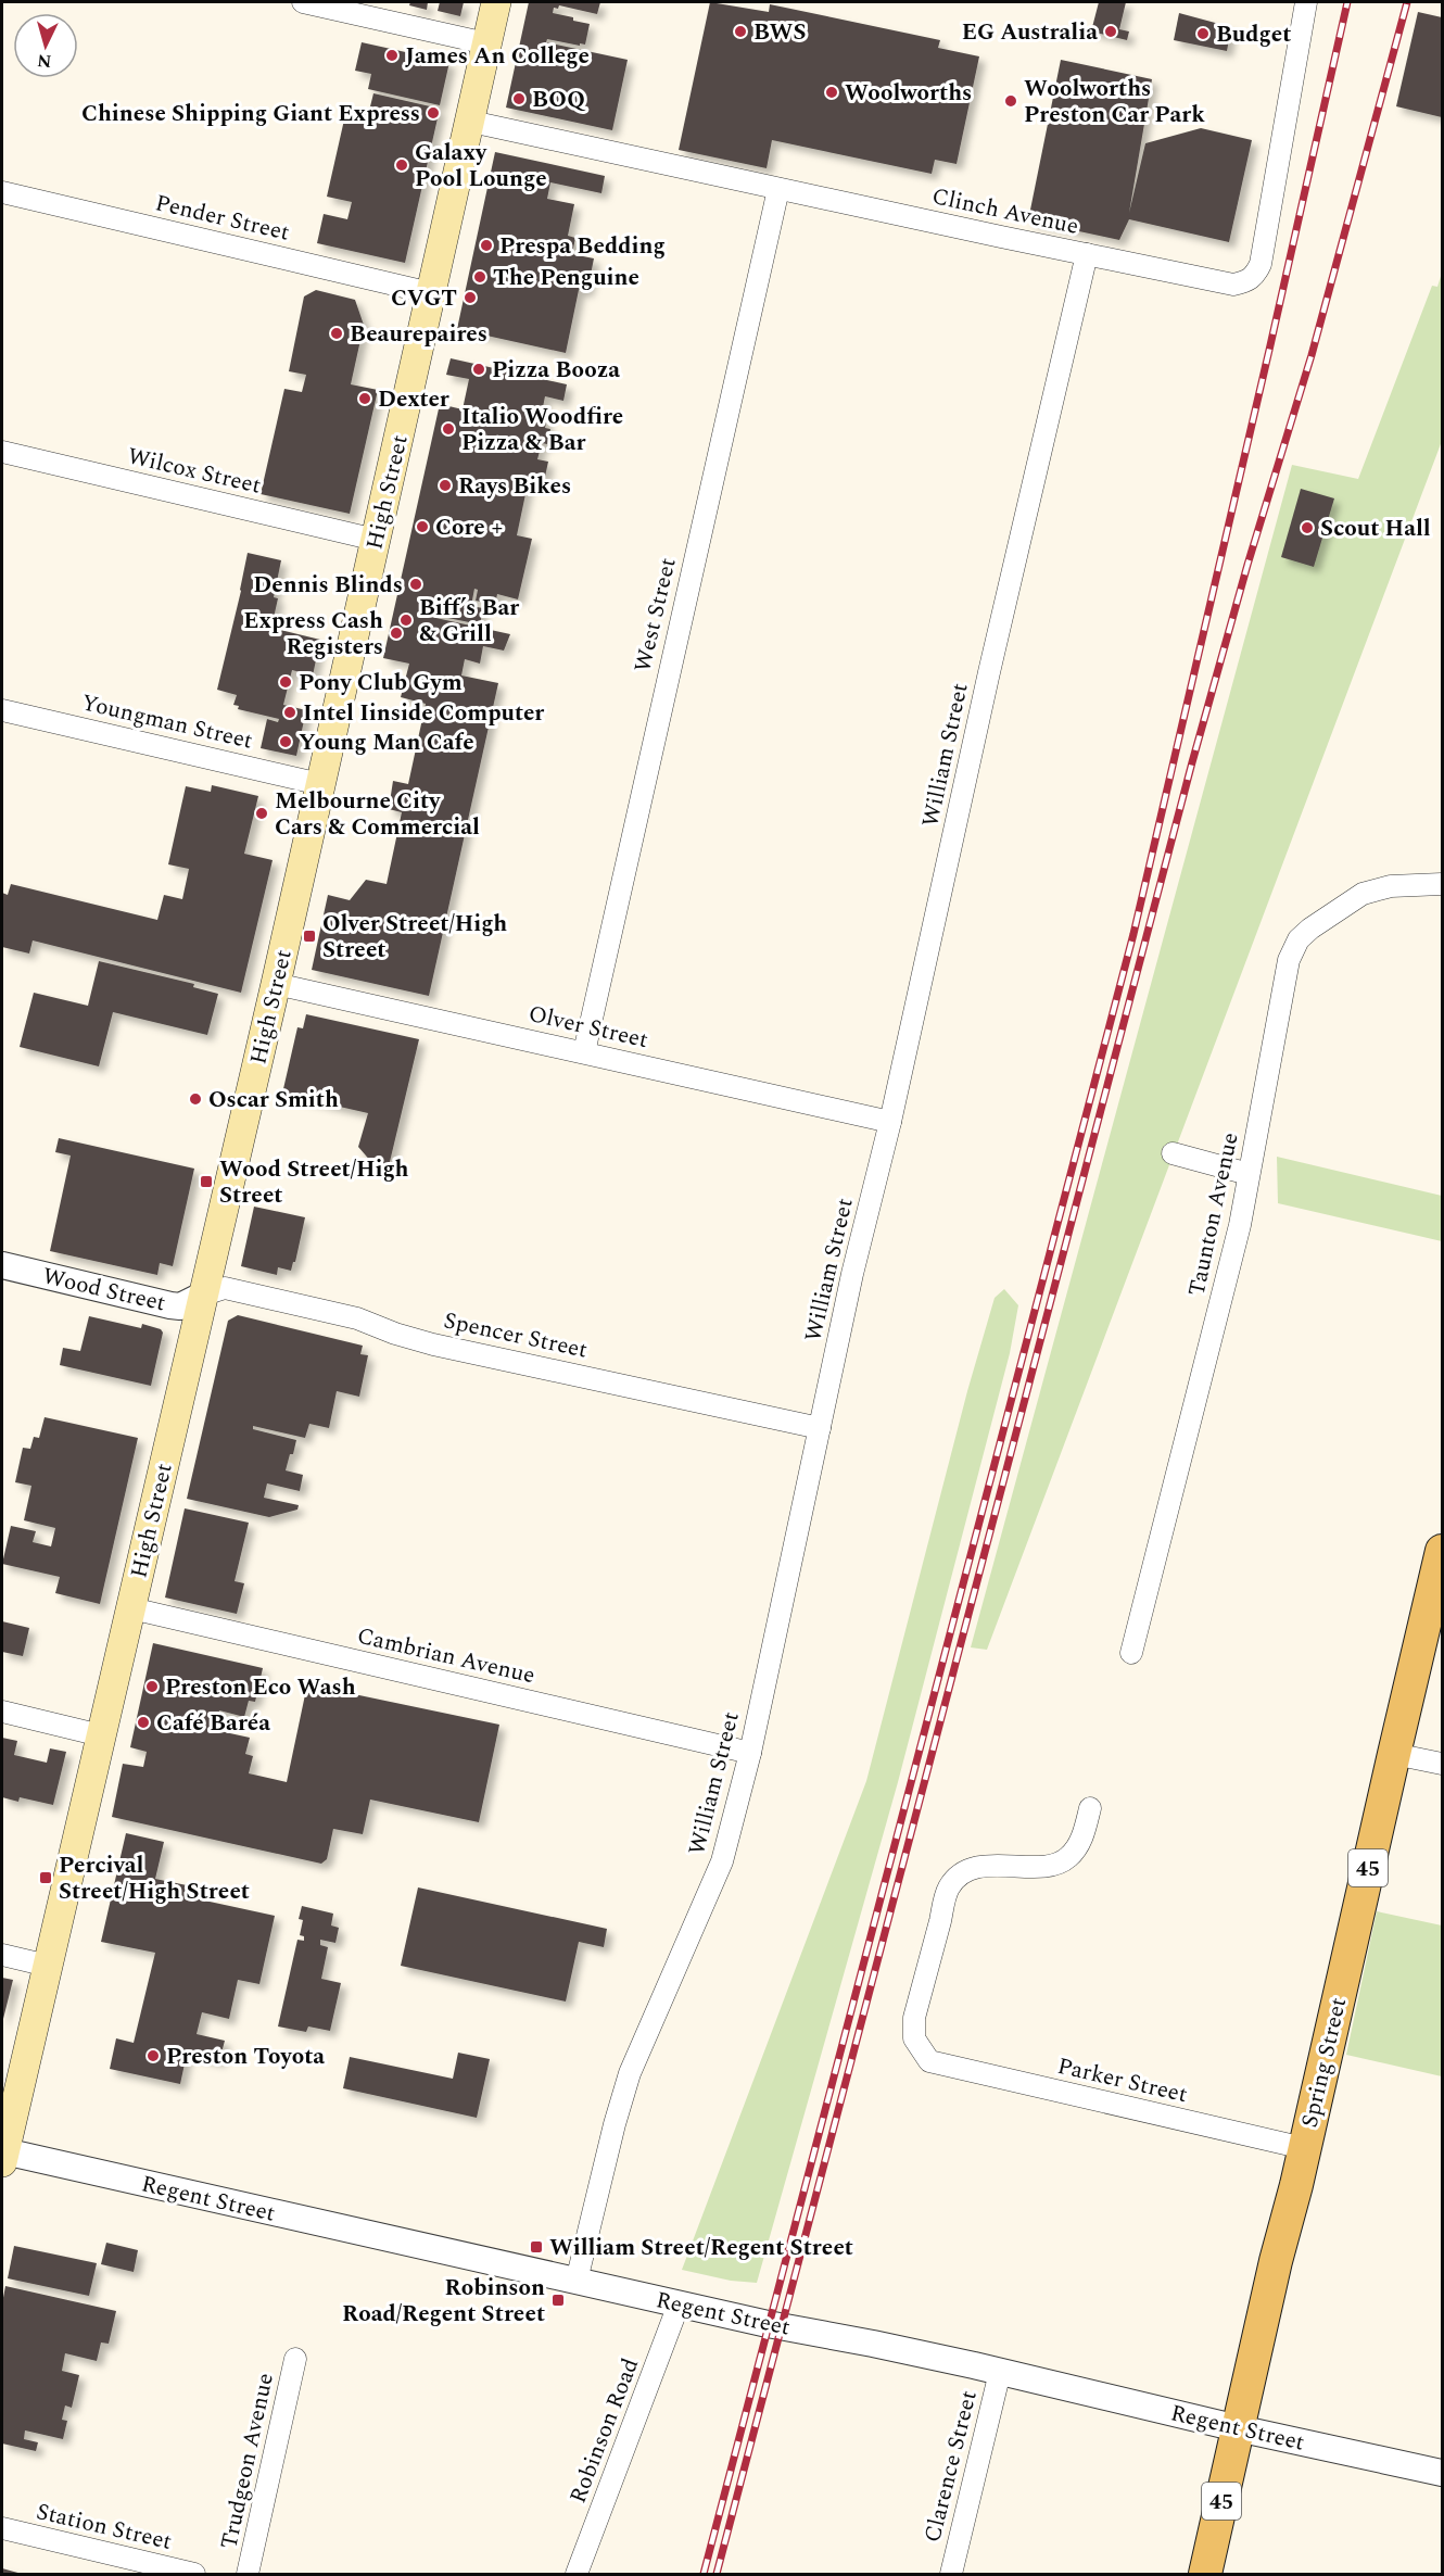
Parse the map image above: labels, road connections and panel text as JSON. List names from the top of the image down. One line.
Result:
{"streets":{"main road":["High Street","45","Spring Street"],"street":["Clinch Avenue","Pender Street","Wilcox Street","West Street","Youngman Street","William Street","Olver Street","Taunton Avenue","Wood Street","Spencer Street","Cambrian Avenue","Parker Street","Regent Street","Robinson Road","Trudgeon Avenue","Clarence Street","Station Street"]},"crossings":[["Clinch Avenue","High Street"],["Clinch Avenue","West Street"],["Clinch Avenue","William Street"],["Pender Street","High Street"],["Wilcox Street","High Street"],["High Street","Youngman Street"],["High Street","Olver Street"],["High Street","Wood Street"],["High Street","Spencer Street"],["High Street","Cambrian Avenue"],["High Street","Regent Street"],["West Street","Olver Street"],["William Street","Olver Street"],["William Street","Spencer Street"],["William Street","Cambrian Avenue"],["William Street","Regent Street"],["Wood Street","Spencer Street"],["Spring Street","Parker Street"],["Spring Street","Regent Street"],["Regent Street","Robinson Road"],["Regent Street","Clarence Street"]],"places":{"other":["BWS","EG Australia","Budget","James An College","Woolworths","BOQ","Woolworths Preston Car Park","Chinese Shipping Giant Express","Galaxy Pool Lounge","Prespa Bedding","The Penguine","CVGT","Beaurepaires","Pizza Booza","Dexter","Italio Woodfire Pizza & Bar","Rays Bikes","Core +","Scout Hall","Dennis Blinds","Biff’s Bar & Grill","Express Cash Registers","Pony Club Gym","Intel Iinside Computer","Young Man Cafe","Melbourne City Cars & Commercial","Oscar Smith","Preston Eco Wash","Café Baréa","Preston Toyota"],"transit":["Olver Street/High Street","Wood Street/High Street","Percival Street/High Street","William Street/Regent Street","Robinson Road/Regent Street"]},"north":"bottom"}
